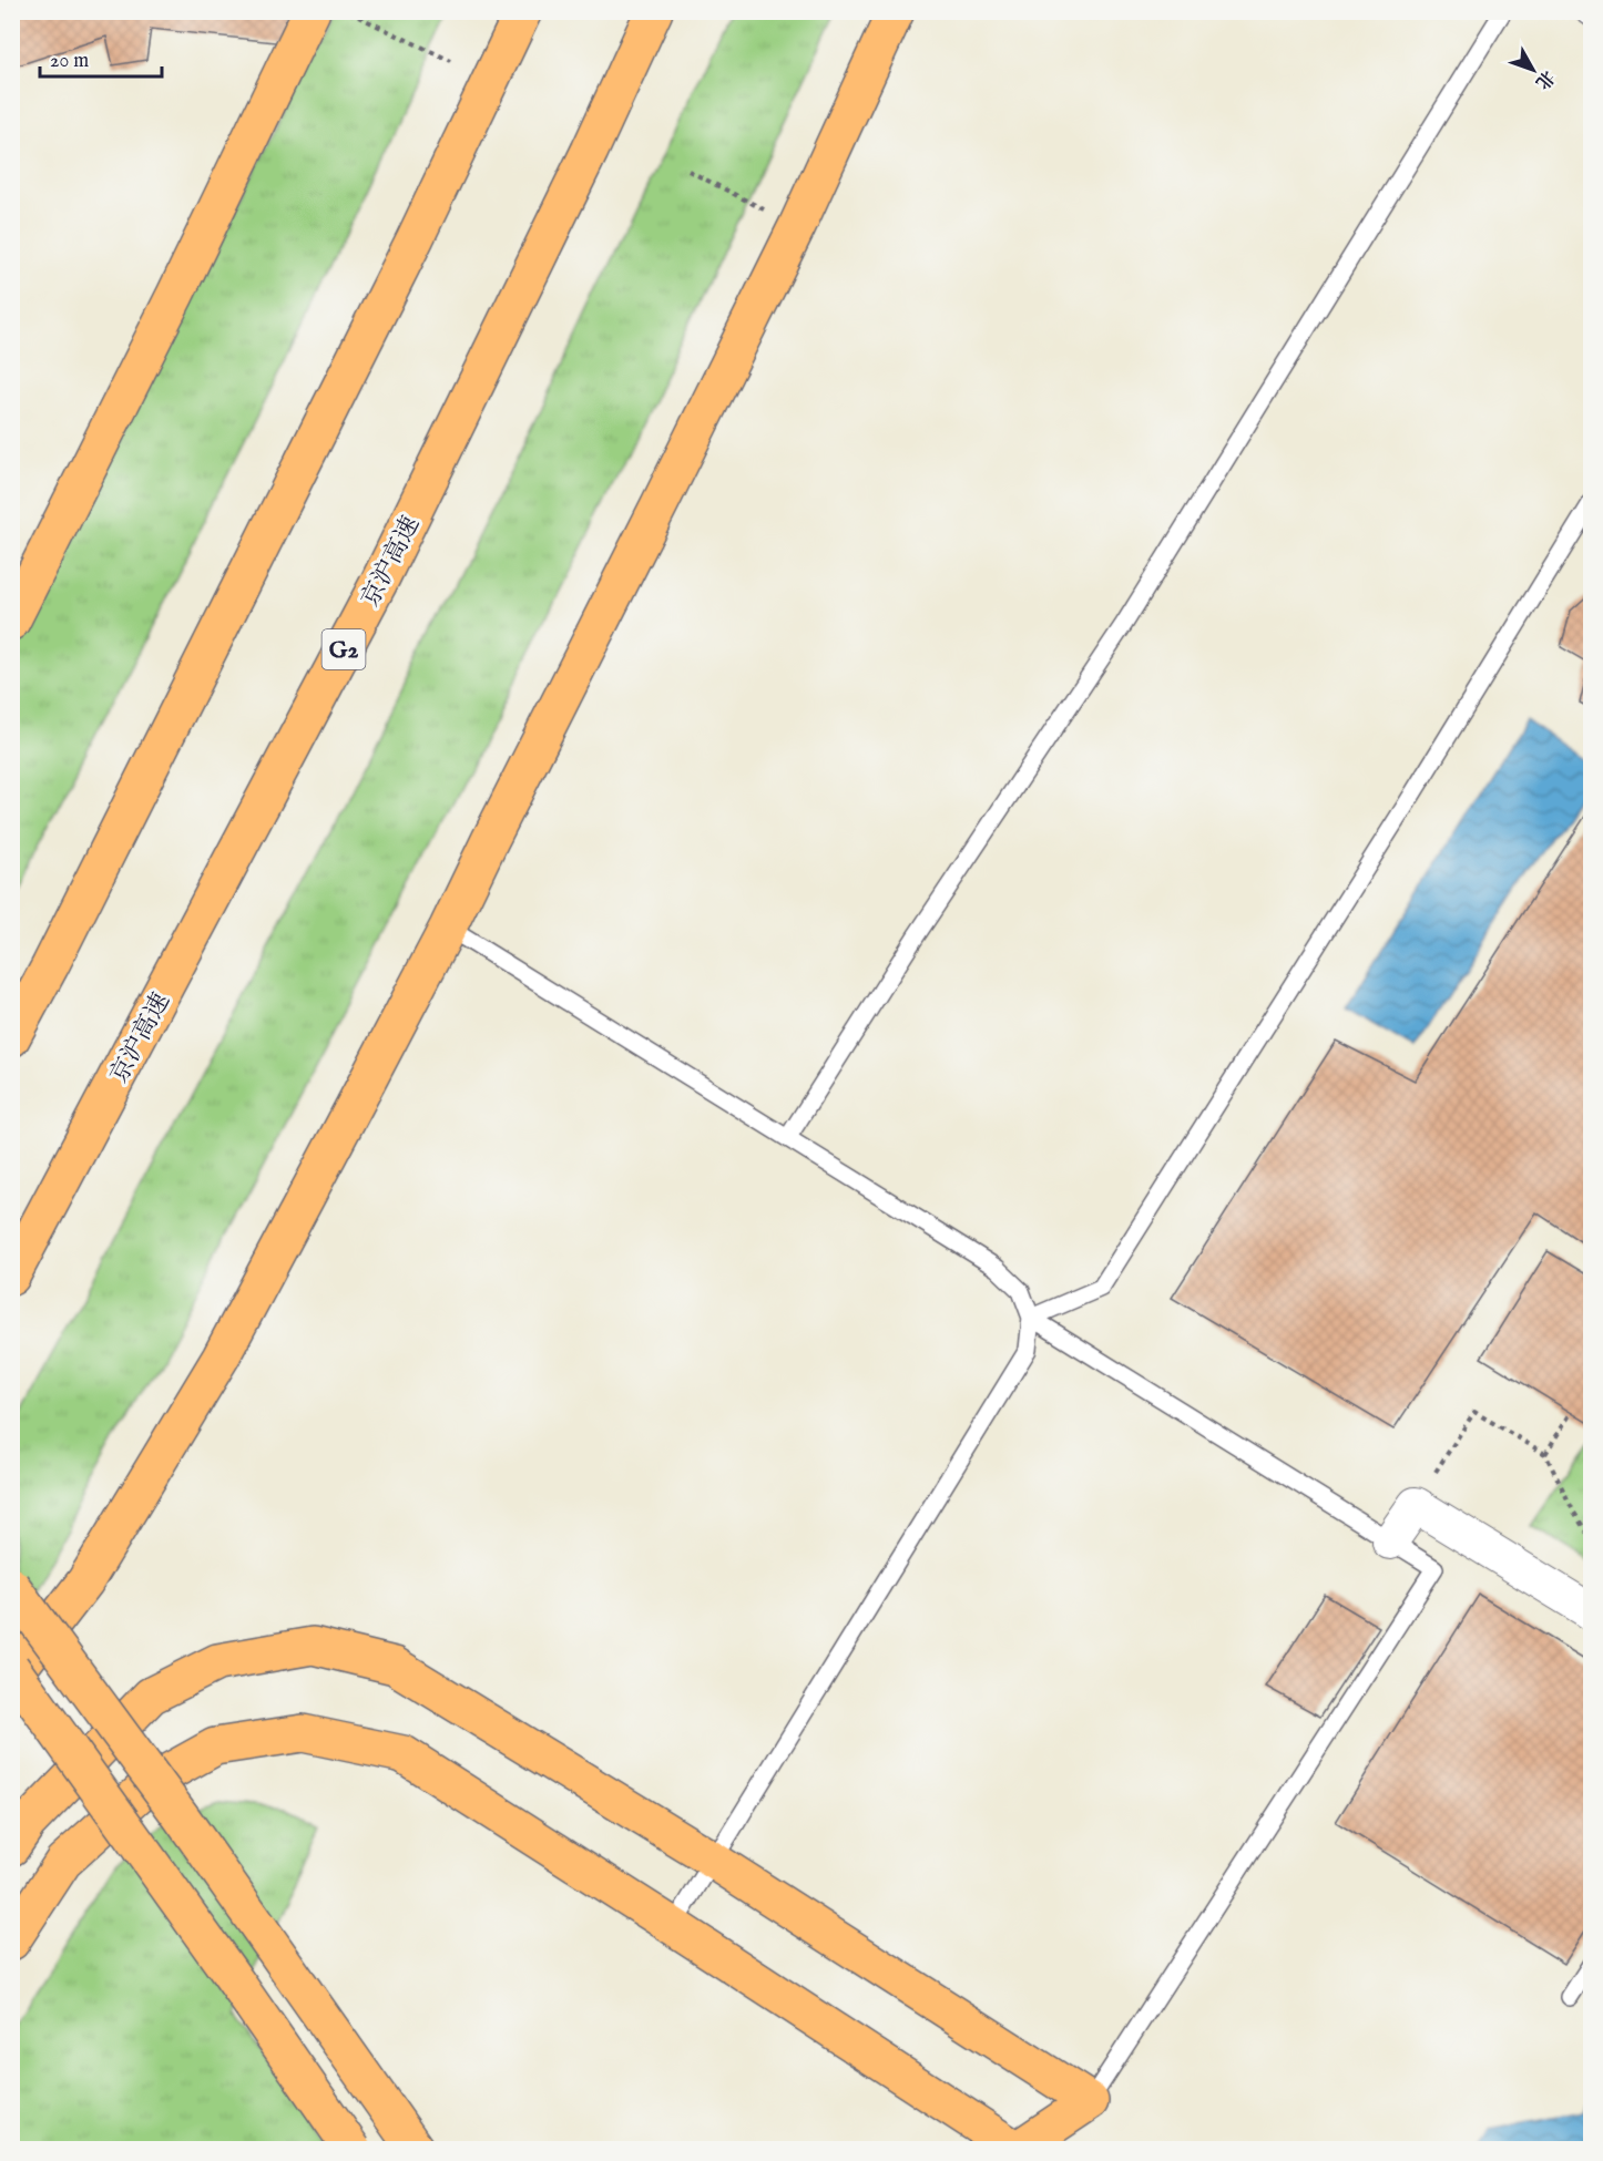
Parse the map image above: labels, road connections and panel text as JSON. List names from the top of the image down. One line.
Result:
{"streets":{"highway":["京沪高速","G2"]},"scale_bar":"20 m","north":"bottom right"}
